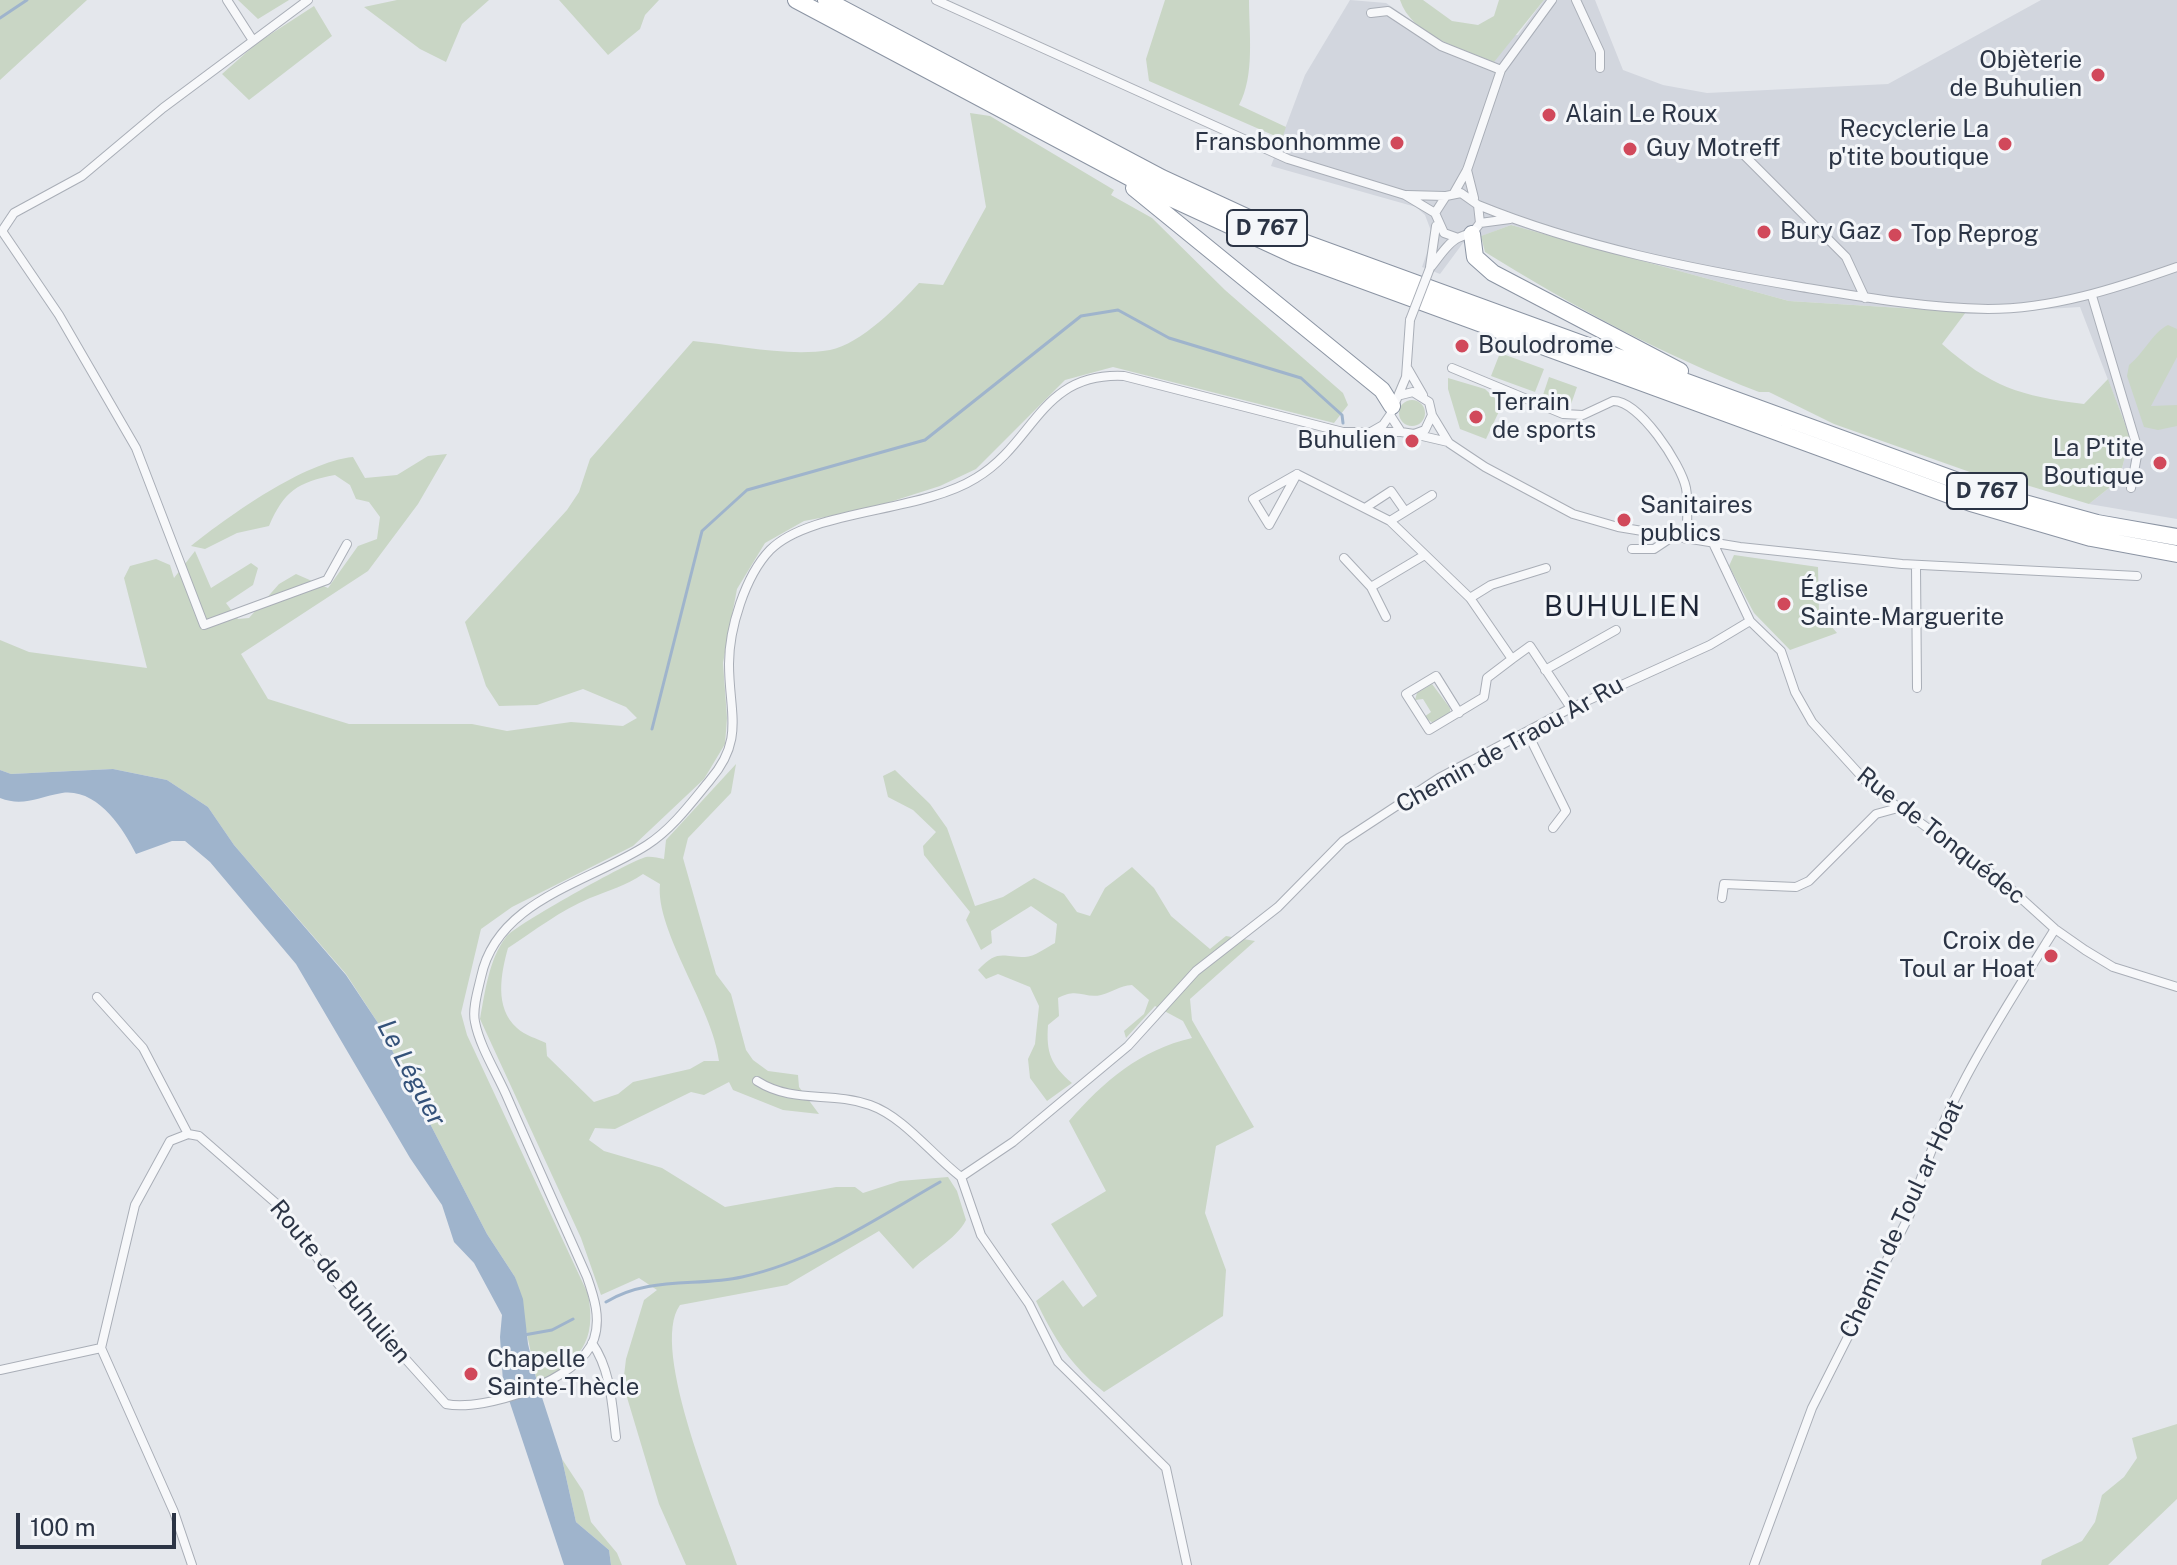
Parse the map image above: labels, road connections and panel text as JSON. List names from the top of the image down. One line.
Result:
{"streets":{"highway":["D 767"],"street":["Chemin de Traou Ar Ru","Rue de Tonquédec","Chemin de Toul ar Hoat","Route de Buhulien"]},"crossings":[["Chemin de Traou Ar Ru","Rue de Tonquédec"],["Rue de Tonquédec","Chemin de Toul ar Hoat"]],"districts":["BUHULIEN"],"water":["Le Léguer"],"places":["Objèterie de Buhulien","Alain Le Roux","Fransbonhomme","Recyclerie La p'tite boutique","Guy Motreff","Bury Gaz","Top Reprog","Boulodrome","Terrain de sports","Buhulien","La P'tite Boutique","Sanitaires publics","Église Sainte-Marguerite","Croix de Toul ar Hoat","Chapelle Sainte-Thècle"],"scale_bar":"100 m"}
